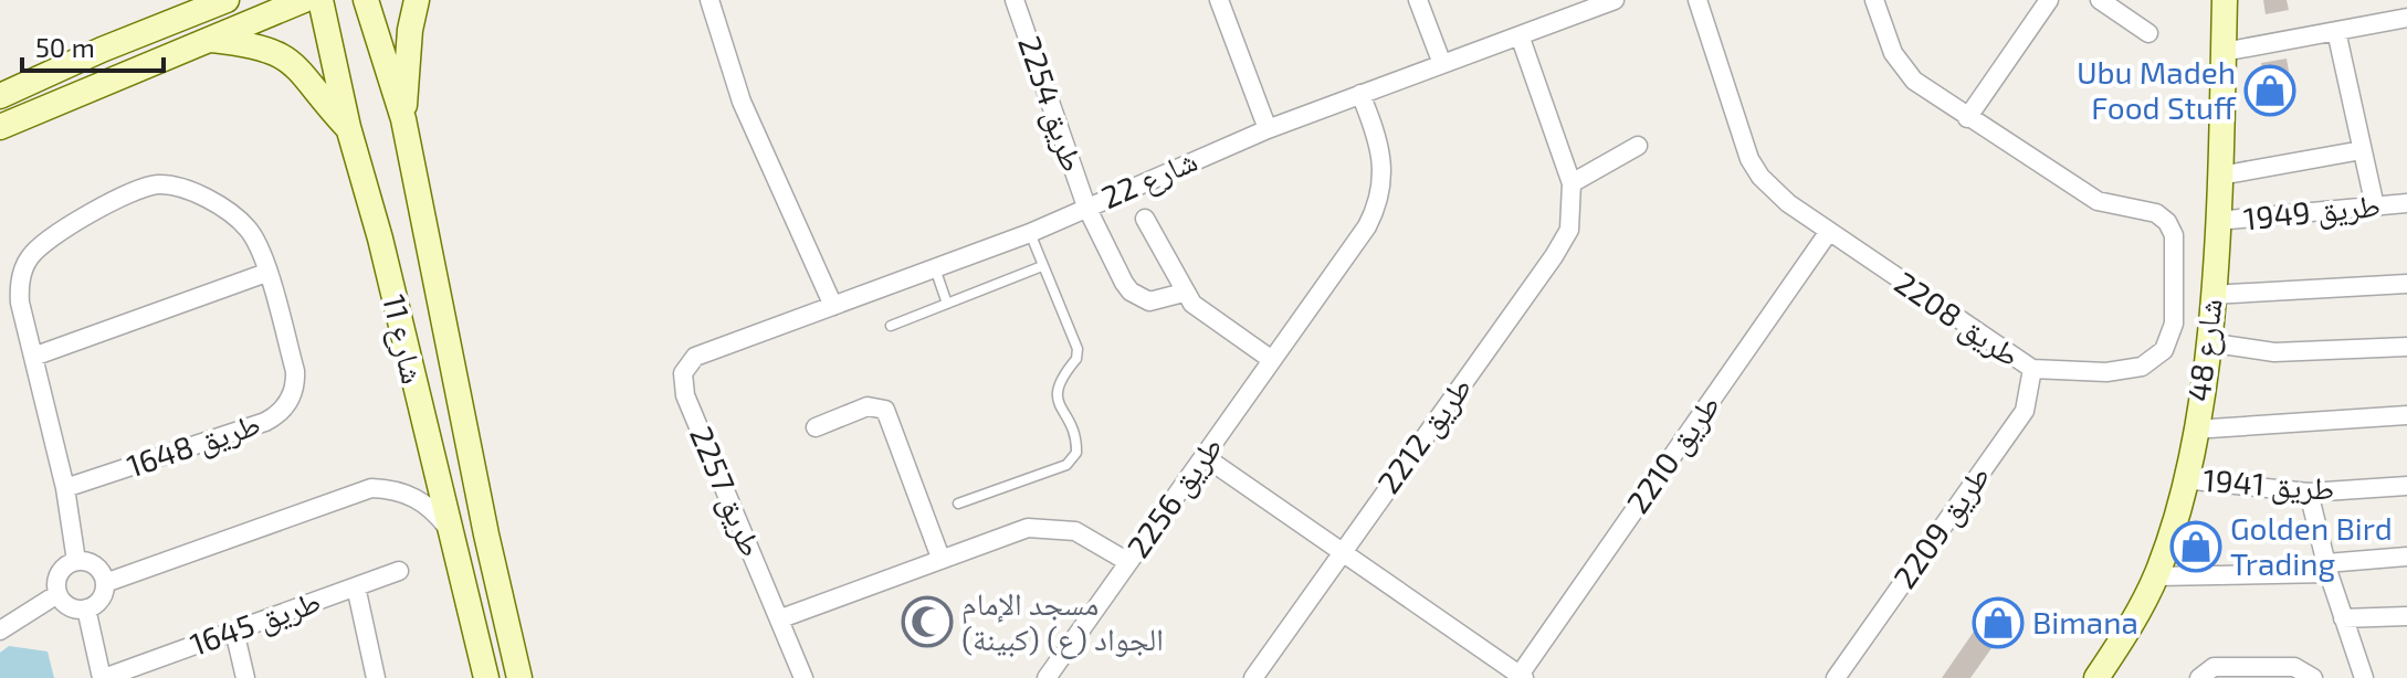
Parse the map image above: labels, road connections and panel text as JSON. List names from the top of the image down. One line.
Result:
{"streets":{"street":["طريق 2254","شارع 22","طريق 1949","طريق 2208","شارع 11","شارع 48","طريق 2212","طريق 1648","طريق 2210","طريق 1941","طريق 2257","طريق 2256","طريق 2209","طريق 1645"]},"crossings":[["طريق 2254","شارع 22"],["شارع 22","طريق 2212"],["شارع 22","طريق 2257"],["شارع 22","طريق 2256"],["طريق 1949","شارع 48"],["طريق 2208","طريق 2210"],["طريق 2208","طريق 2209"],["شارع 48","طريق 1941"],["طريق 2212","طريق 2210"],["طريق 2210","طريق 2256"]],"places":{"shop":["Ubu Madeh Food Stuff","Golden Bird Trading","Bimana"],"mosque":["مسجد الإمام الجواد (ع) (كبينة)"]},"scale_bar":"50 m"}
